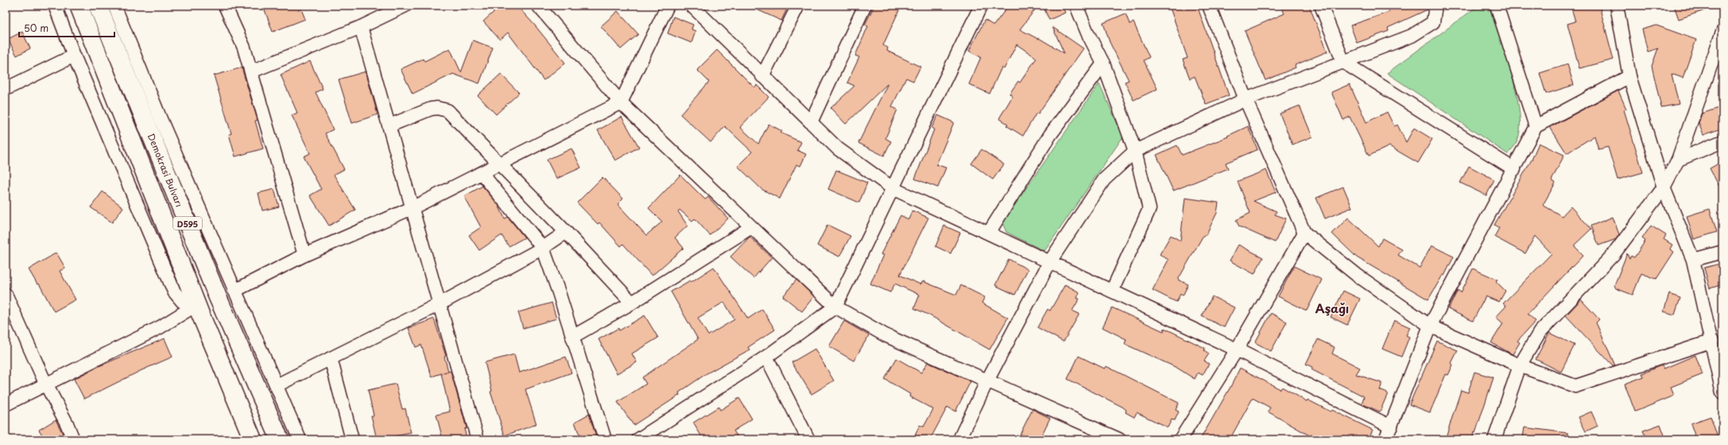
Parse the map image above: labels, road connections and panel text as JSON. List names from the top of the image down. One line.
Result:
{"streets":{"highway":["Demokrasi Bulvarı","D595"]},"districts":["Aşağı"],"scale_bar":"50 m"}
